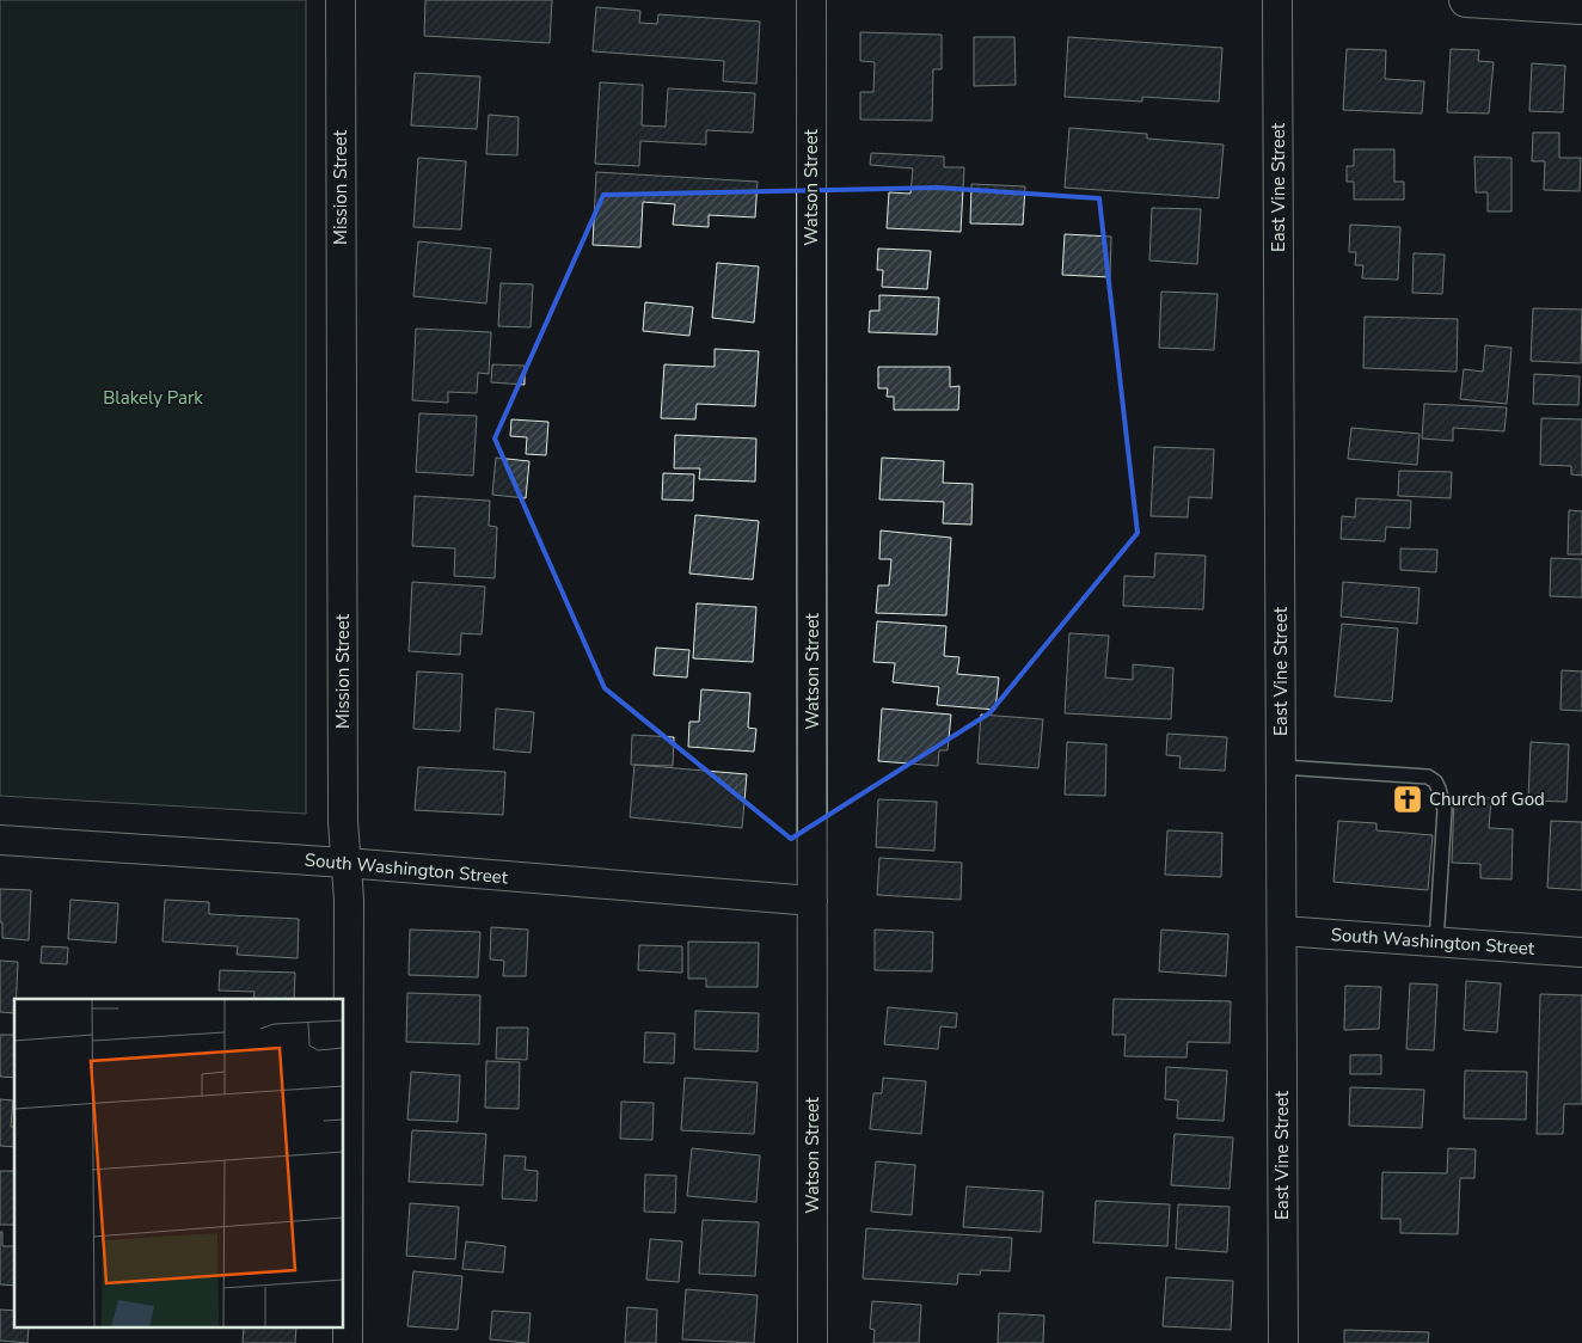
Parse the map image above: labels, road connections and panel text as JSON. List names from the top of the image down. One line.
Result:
{"streets":{"street":["Mission Street","Watson Street","East Vine Street","South Washington Street"]},"crossings":[["Mission Street","South Washington Street"],["Watson Street","South Washington Street"],["East Vine Street","South Washington Street"]],"parks":["Blakely Park"],"places":{"church":["Church of God"]}}
